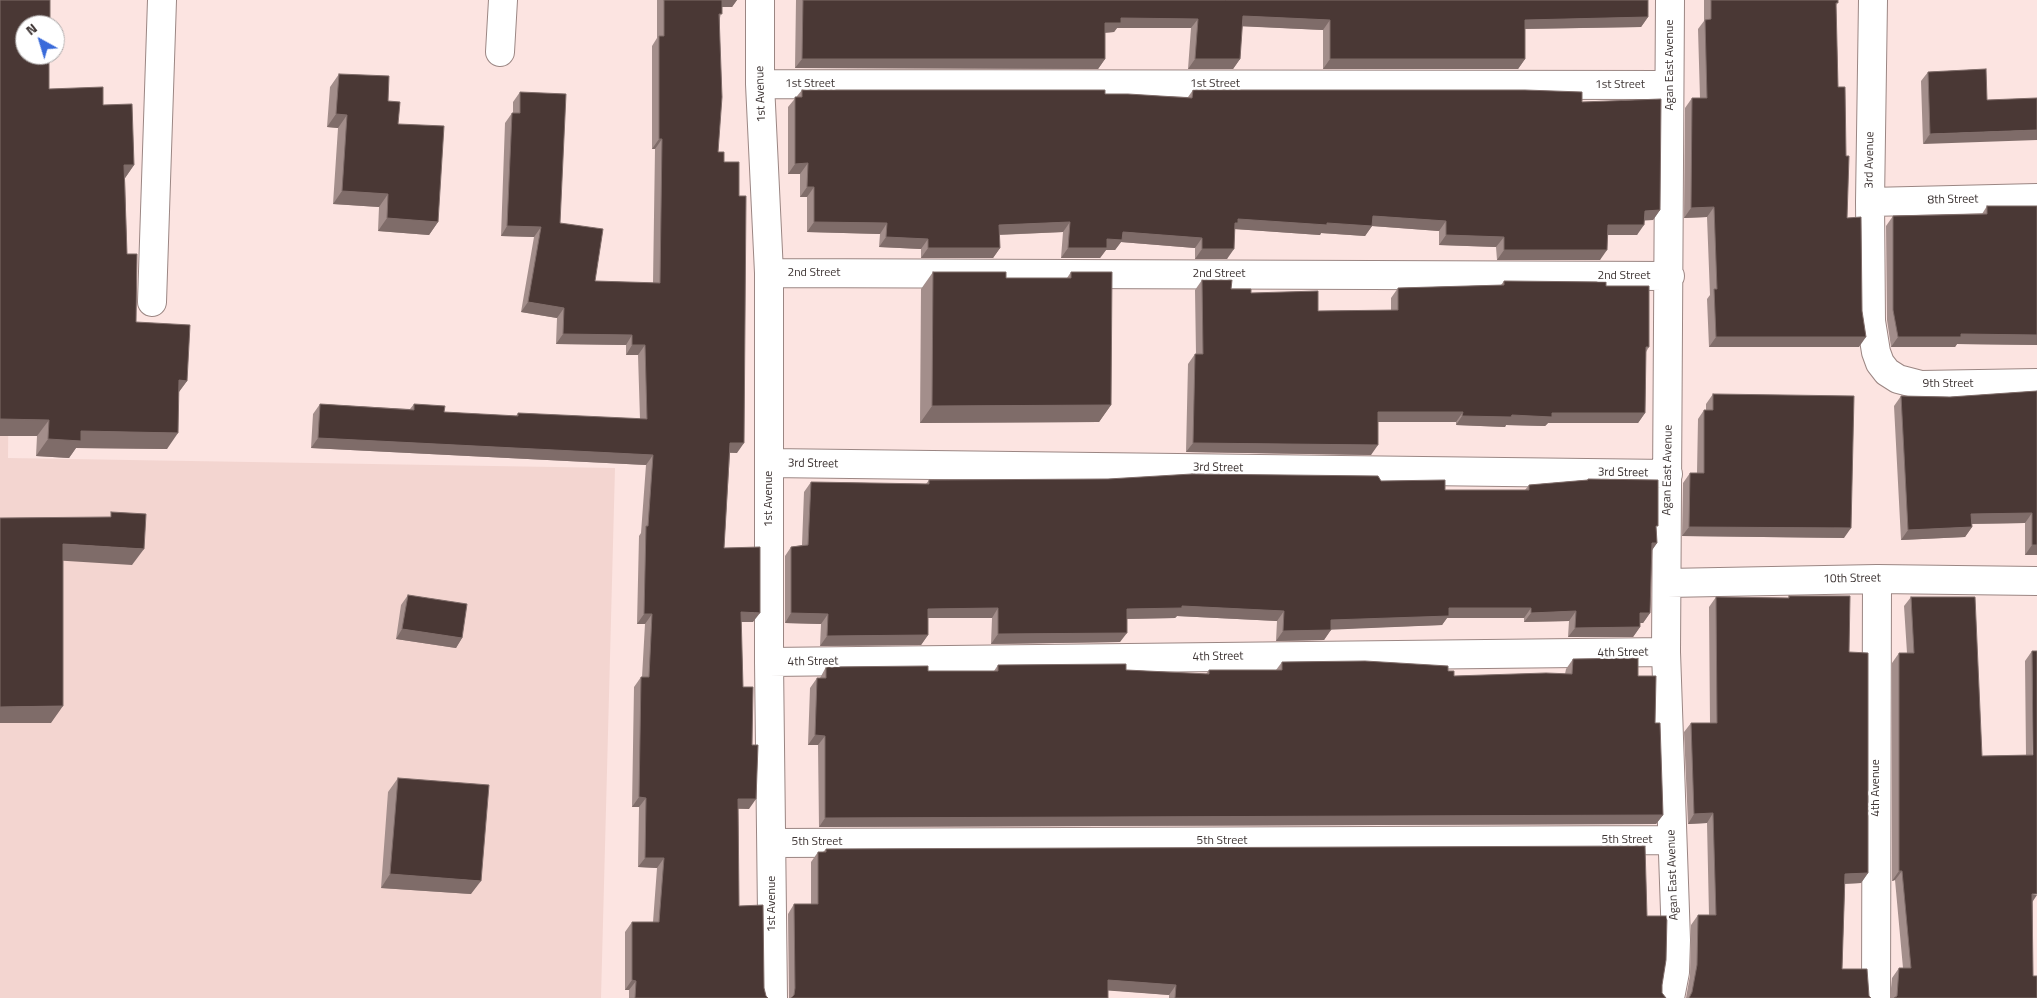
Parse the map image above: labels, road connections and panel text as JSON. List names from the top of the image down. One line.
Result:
{"streets":{"street":["Agan East Avenue","1st Street","1st Avenue","3rd Avenue","8th Street","2nd Street","9th Street","3rd Street","10th Street","4th Street","4th Avenue","5th Street"]},"crossings":[["Agan East Avenue","1st Street"],["Agan East Avenue","2nd Street"],["Agan East Avenue","3rd Street"],["Agan East Avenue","10th Street"],["Agan East Avenue","4th Street"],["Agan East Avenue","5th Street"],["1st Street","1st Avenue"],["1st Avenue","2nd Street"],["1st Avenue","3rd Street"],["1st Avenue","4th Street"],["1st Avenue","5th Street"],["3rd Avenue","8th Street"],["3rd Avenue","9th Street"],["10th Street","4th Avenue"]],"north":"top left"}
